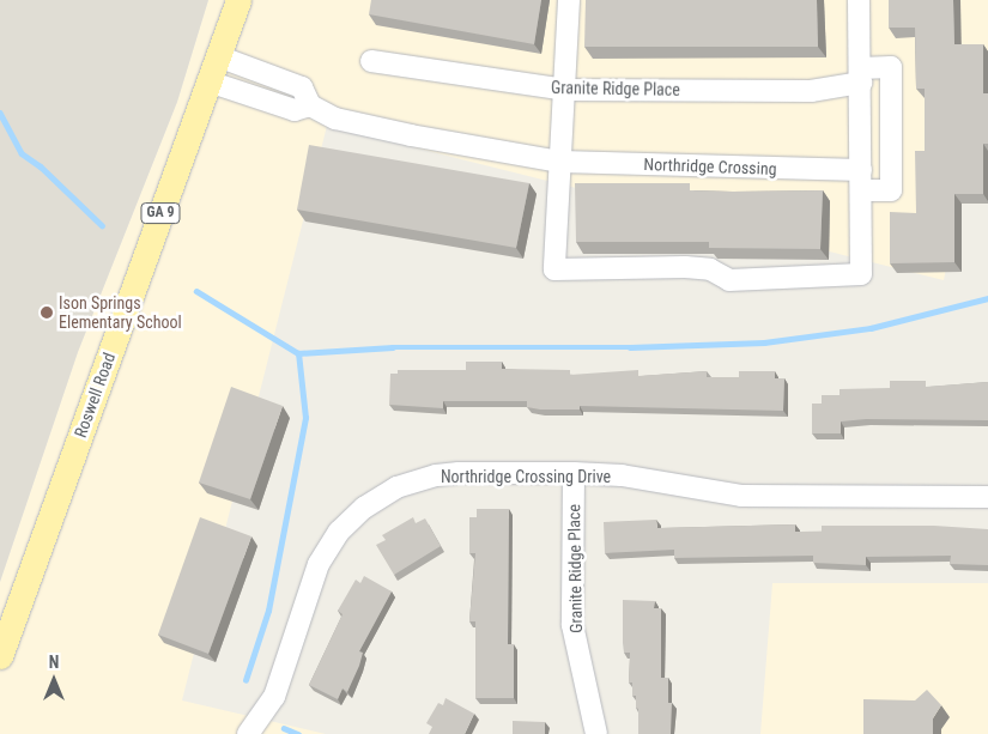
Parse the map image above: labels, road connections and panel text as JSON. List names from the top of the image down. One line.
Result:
{"streets":{"main road":["GA 9","Roswell Road"],"street":["Granite Ridge Place","Northridge Crossing","Northridge Crossing Drive"]},"crossings":[["Granite Ridge Place","Northridge Crossing"],["Granite Ridge Place","Northridge Crossing Drive"],["Northridge Crossing","Roswell Road"]],"places":["Ison Springs Elementary School"],"north":"top"}
